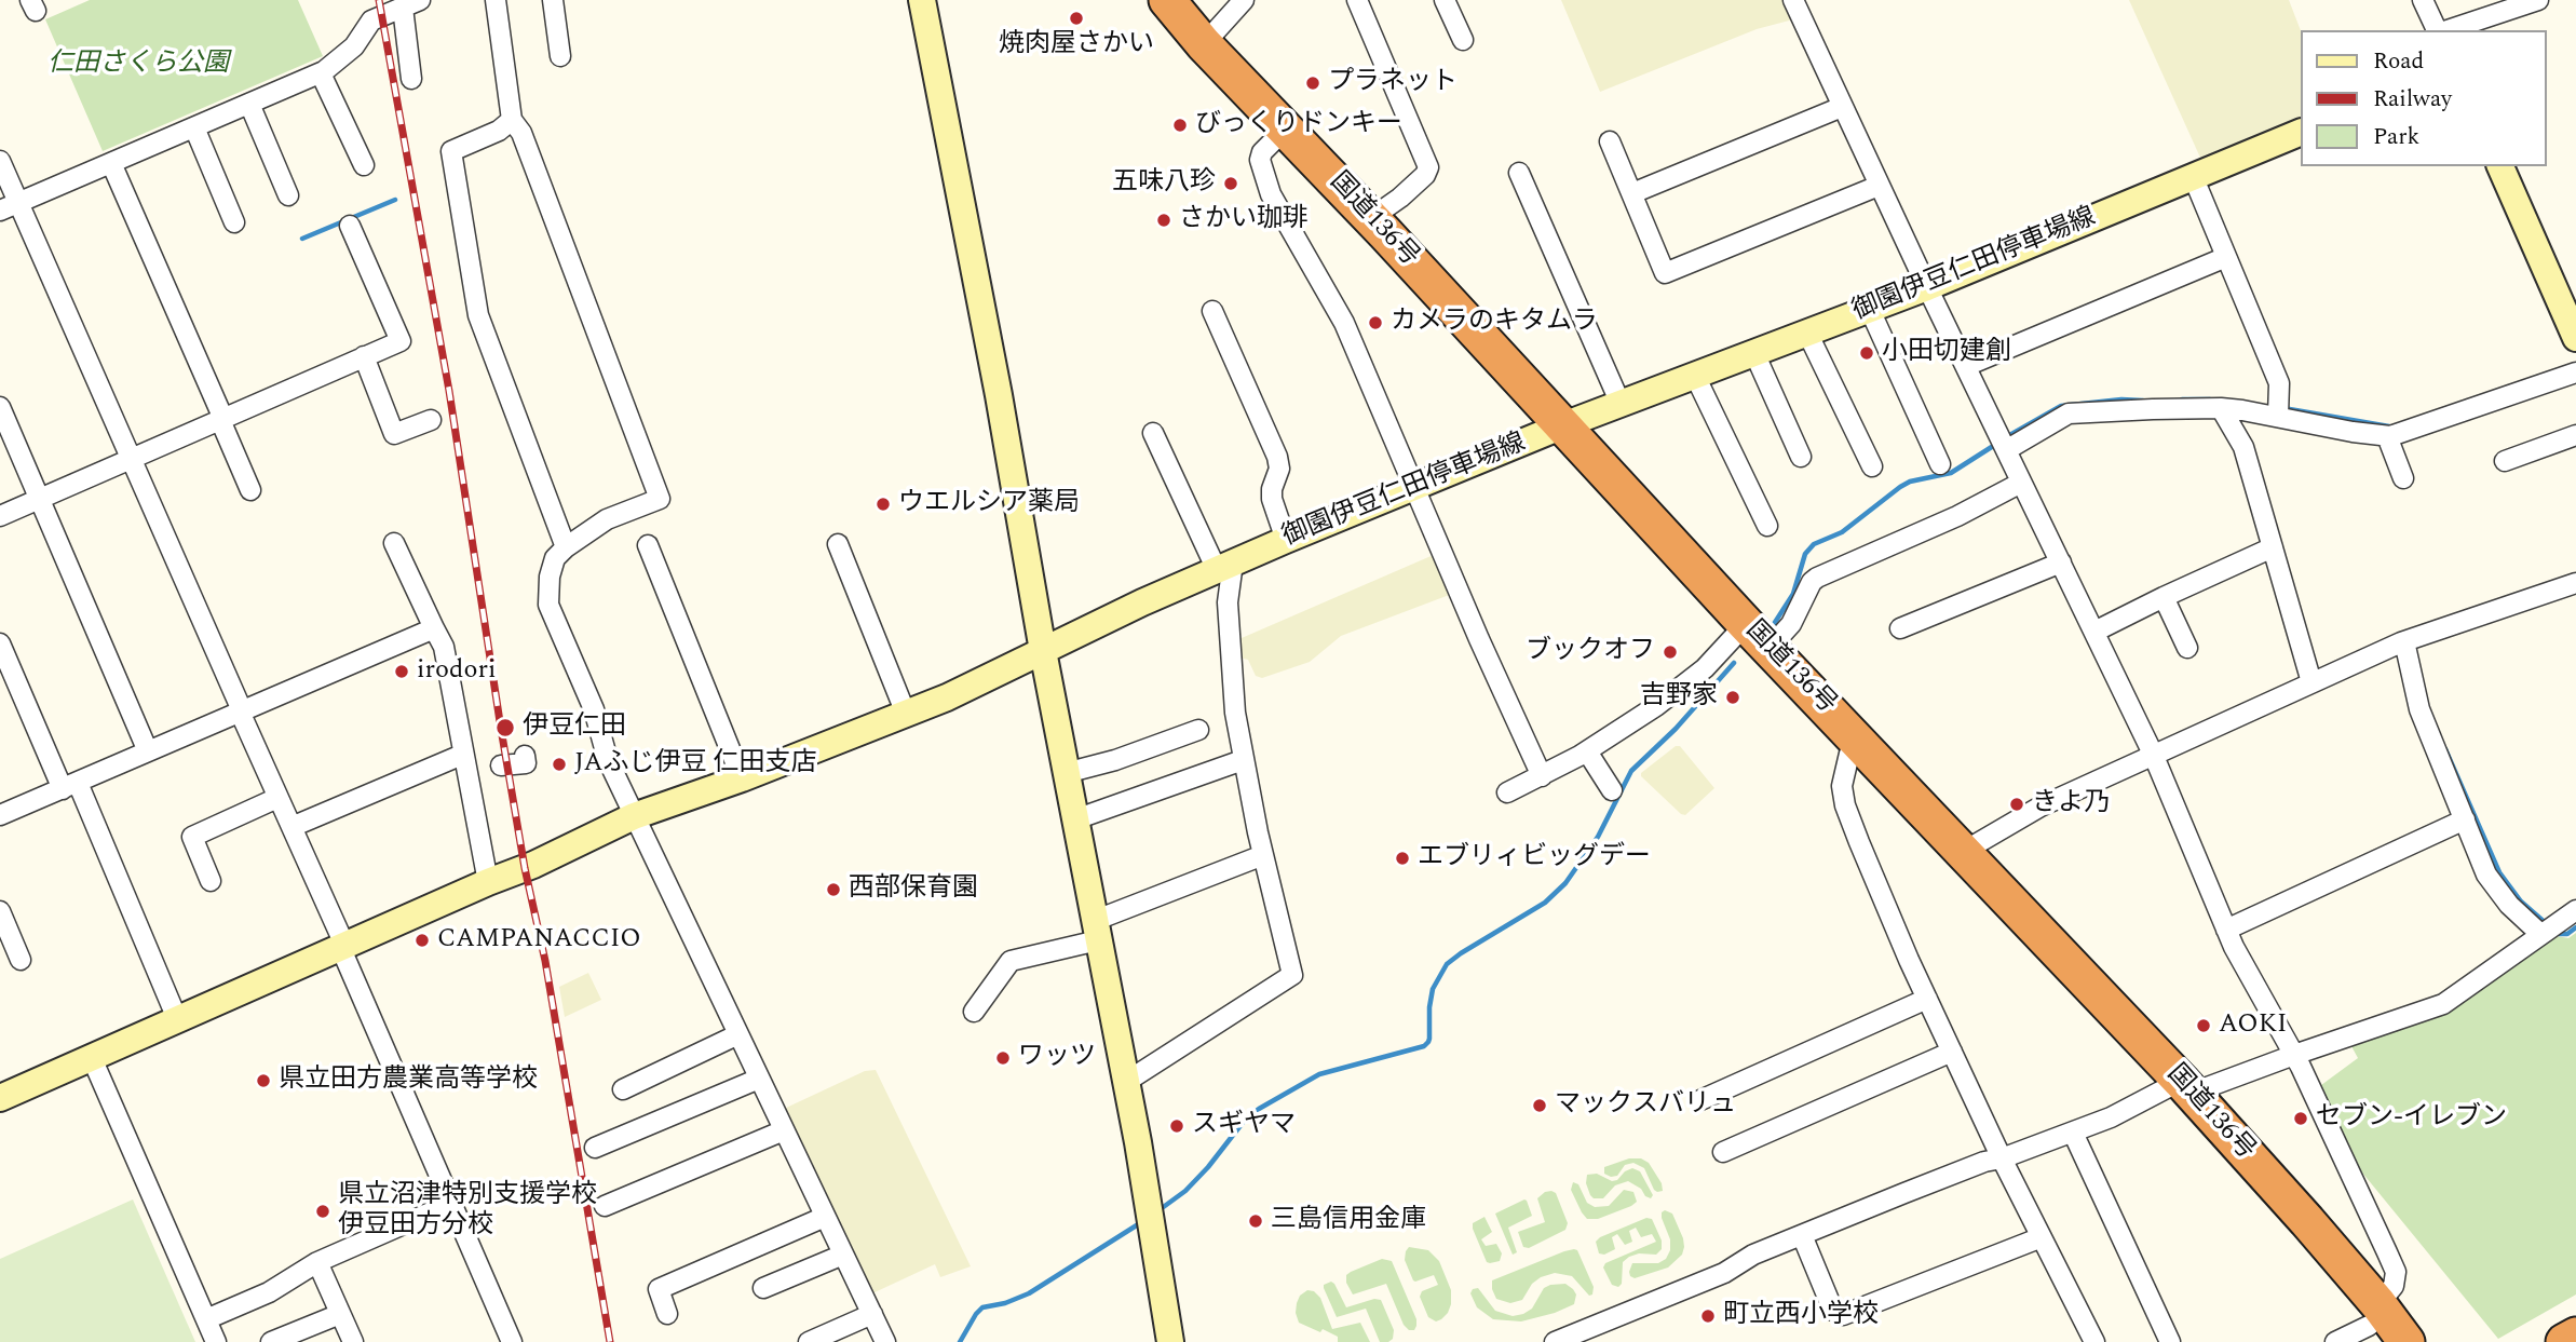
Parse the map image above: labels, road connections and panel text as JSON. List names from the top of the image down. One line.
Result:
{"streets":{"highway":["国道136号"],"main road":["御園伊豆仁田停車場線"]},"crossings":[["国道136号","御園伊豆仁田停車場線"]],"parks":["仁田さくら公園"],"places":["焼肉屋さかい","プラネット","びっくりドンキー","五味八珍","さかい珈琲","カメラのキタムラ","小田切建創","ウエルシア薬局","ブックオフ","irodori","吉野家","伊豆仁田","JAふじ伊豆 仁田支店","きよ乃","エブリィビッグデー","西部保育園","CAMPANACCIO","AOKI","ワッツ","県立田方農業高等学校","マックスバリュ","セブン-イレブン","スギヤマ","県立沼津特別支援学校 伊豆田方分校","三島信用金庫","町立西小学校"],"legend":["Road","Railway","Park"]}
